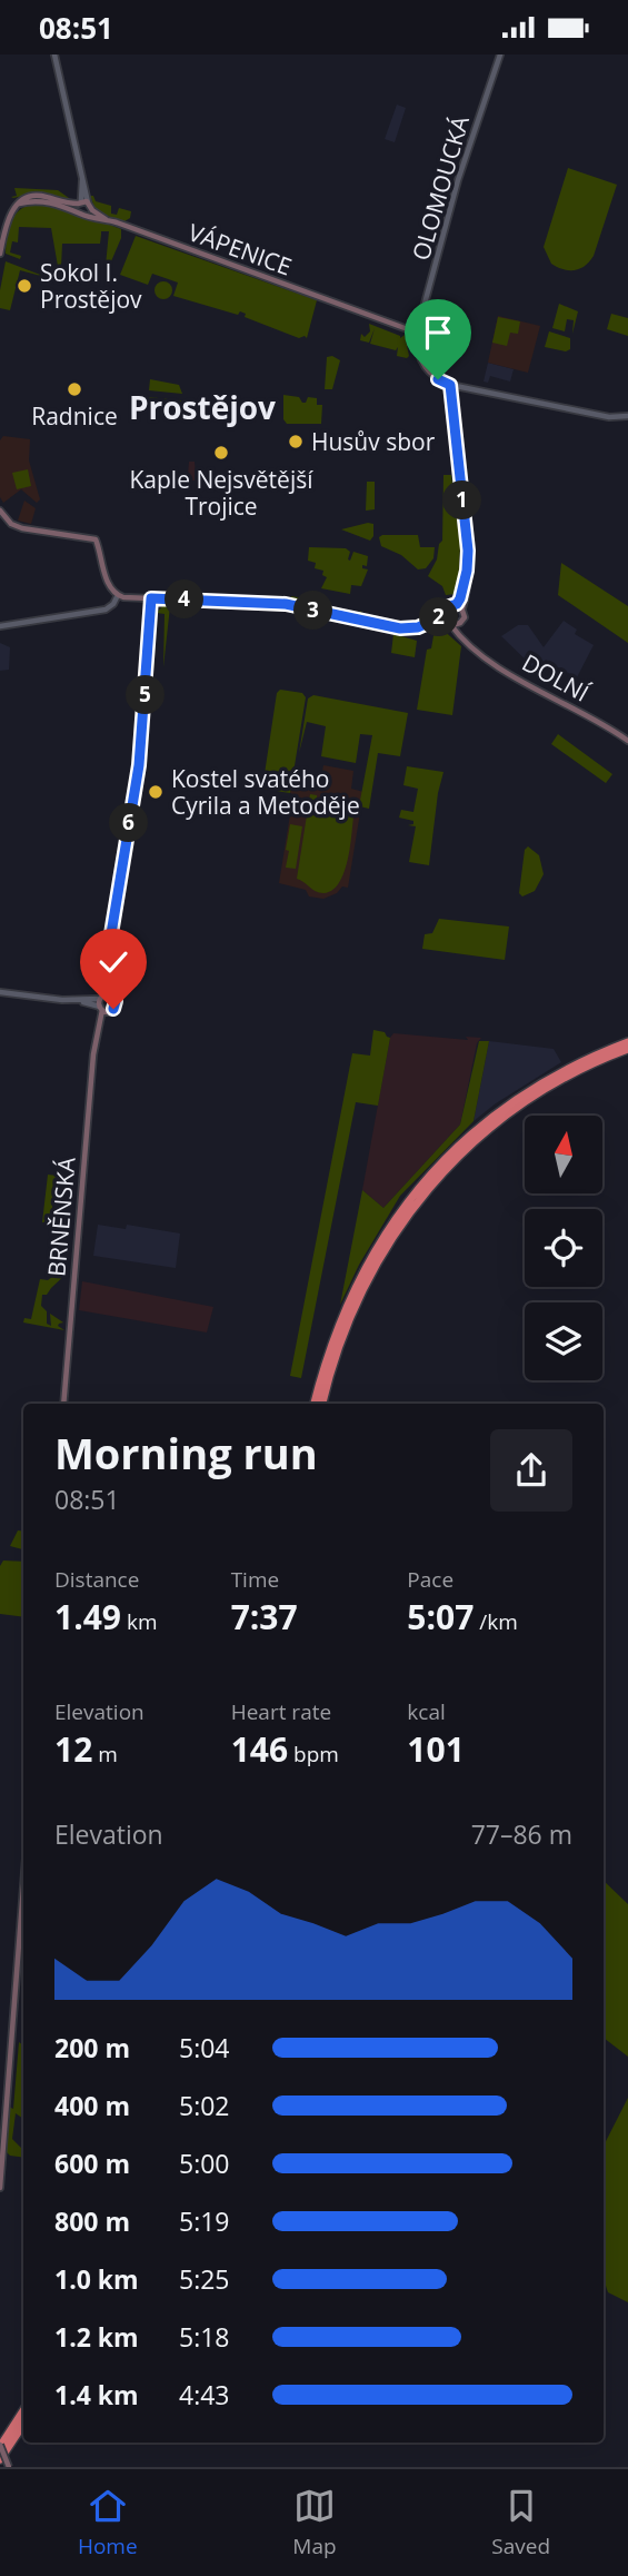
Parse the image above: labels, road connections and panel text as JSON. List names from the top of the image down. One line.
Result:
{"streets":{"main road":["VÁPENICE","DOLNÍ","BRNĚNSKÁ"],"street":["OLOMOUCKÁ"]},"crossings":[["OLOMOUCKÁ","VÁPENICE"]],"districts":["Prostějov"],"places":["Sokol I. Prostějov","Radnice","Husův sbor","Kaple Nejsvětější Trojice","Kostel svatého Cyrila a Metoděje"],"north":"top","page":{"status":"08:51","pins":["1","4","3","2","5","6"],"heading":["Morning run","08:51"],"stats":[["Distance","1.49 km"],["Time","7:37"],["Pace","5:07 /km"],["Elevation","12 m"],["Heart rate","146 bpm"],["kcal","101"]],"chart":["Elevation","77–86 m"],"list":[{"name":"200 m","note":"5:04"},{"name":"400 m","note":"5:02"},{"name":"600 m","note":"5:00"},{"name":"800 m","note":"5:19"},{"name":"1.0 km","note":"5:25"},{"name":"1.2 km","note":"5:18"},{"name":"1.4 km","note":"4:43"}],"tabs":["Home","Map","Saved"]}}
